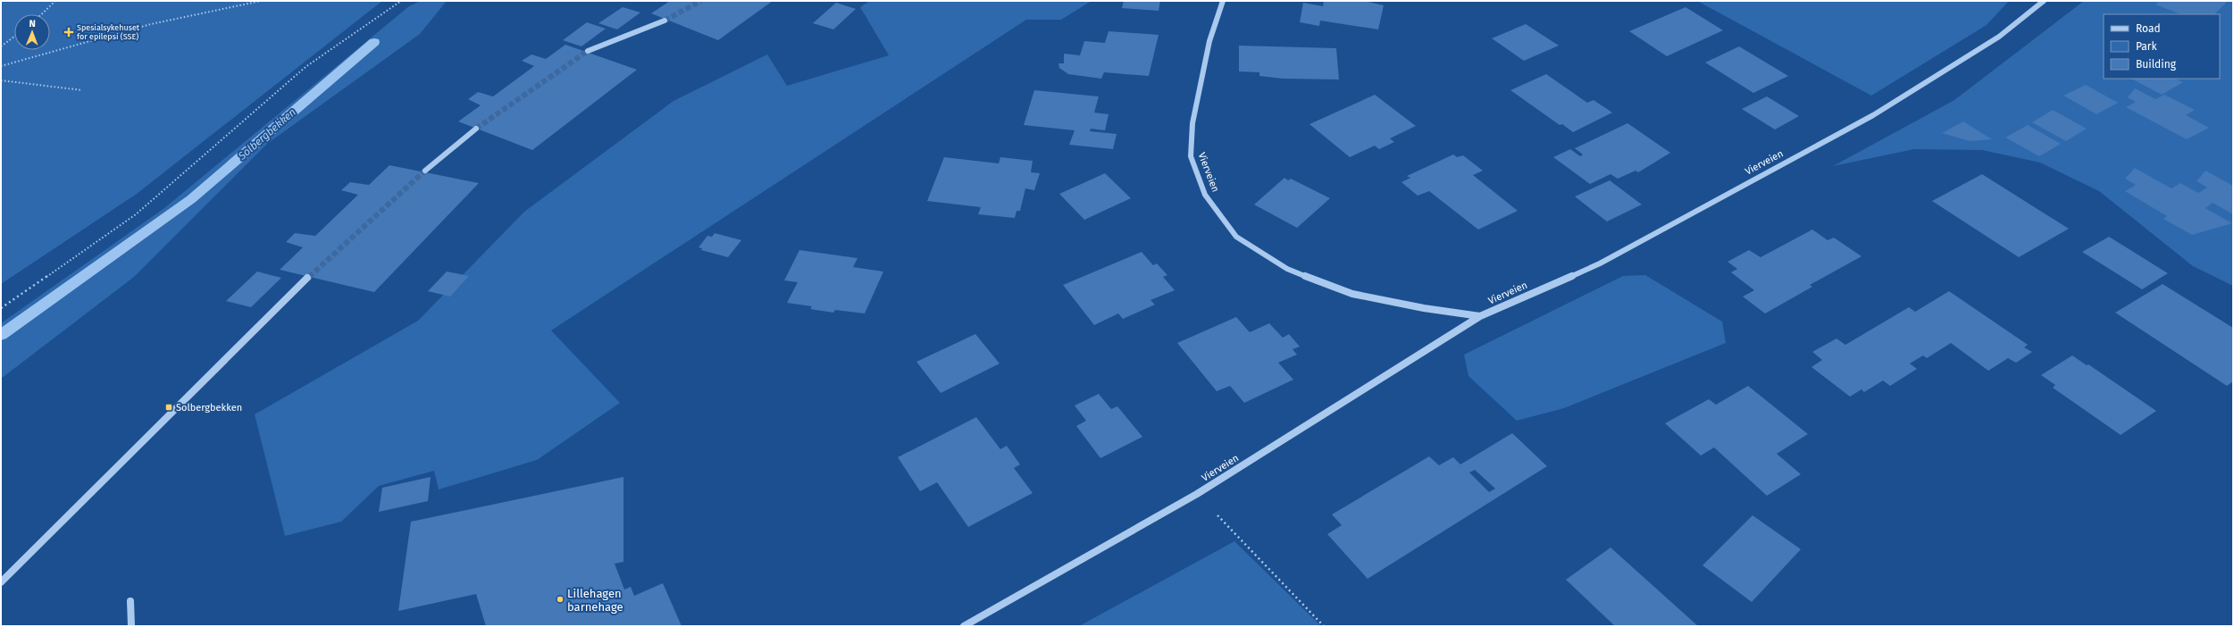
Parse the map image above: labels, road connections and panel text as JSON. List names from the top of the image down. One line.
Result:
{"streets":{"street":["Vierveien"]},"water":["Solbergbekken"],"places":{"health":["Spesialsykehuset for epilepsi (SSE)"],"transit":["Solbergbekken"],"other":["Lillehagen barnehage"]},"legend":["Road","Park","Building"],"north":"top"}
